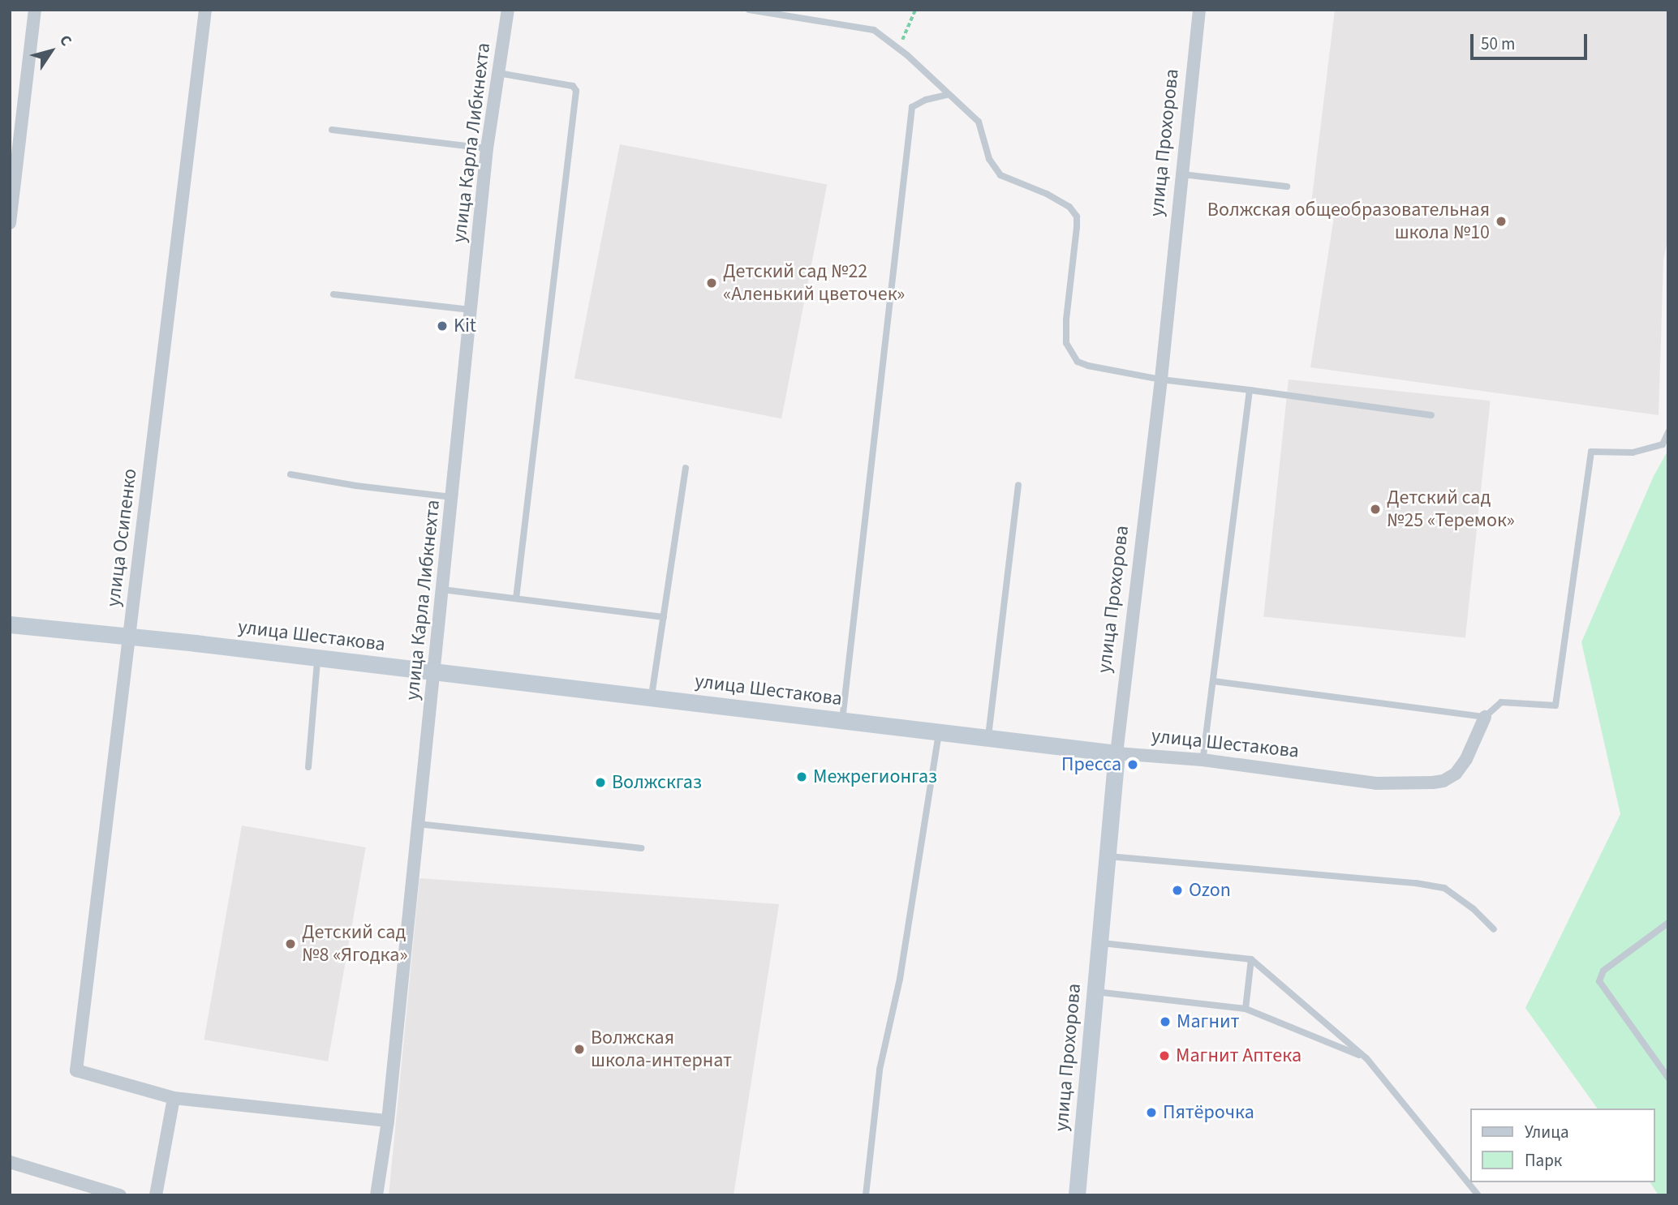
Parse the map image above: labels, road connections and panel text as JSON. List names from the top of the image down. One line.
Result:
{"streets":{"main road":["улица Прохорова","улица Шестакова"],"street":["улица Карла Либкнехта","улица Осипенко"]},"crossings":[["улица Карла Либкнехта","улица Шестакова"],["улица Прохорова","улица Шестакова"],["улица Осипенко","улица Шестакова"]],"places":["Волжская общеобразовательная школа №10","Детский сад №22 «Аленький цветочек»","Kit","Детский сад №25 «Теремок»","Пресса","Межрегионгаз","Волжскгаз","Ozon","Детский сад №8 «Ягодка»","Магнит","Волжская школа-интернат","Магнит Аптека","Пятёрочка"],"legend":["Улица","Парк"],"scale_bar":"50 m","north":"top right"}
